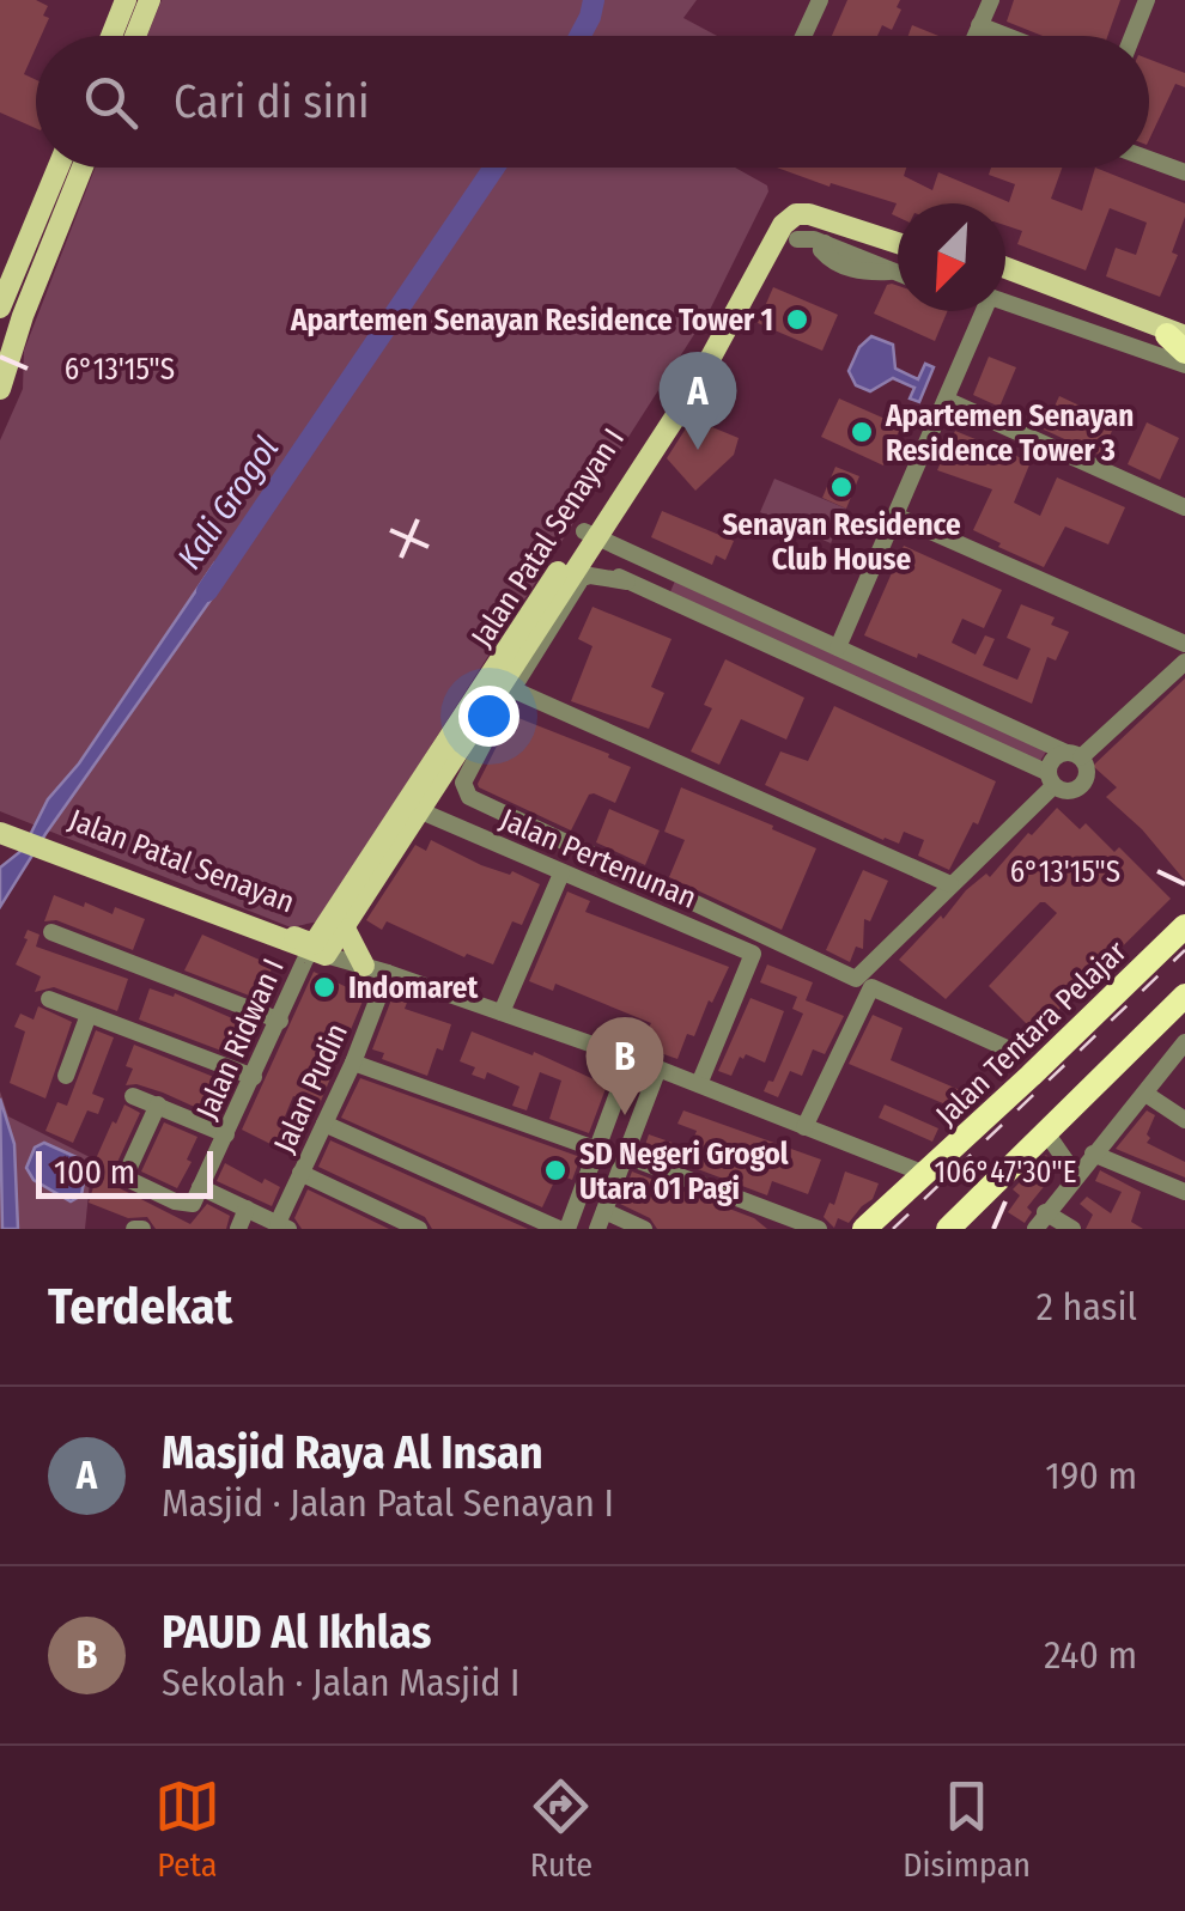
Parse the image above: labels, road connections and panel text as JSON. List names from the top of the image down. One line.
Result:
{"streets":{"highway":["Jalan Tentara Pelajar"],"main road":["Jalan Patal Senayan I","Jalan Patal Senayan"],"street":["Jalan Pertenunan","Jalan Ridwan I","Jalan Pudin"]},"crossings":[["Jalan Patal Senayan I","Jalan Pertenunan"],["Jalan Patal Senayan I","Jalan Patal Senayan"],["Jalan Patal Senayan I","Jalan Ridwan I"],["Jalan Pertenunan","Jalan Patal Senayan"],["Jalan Patal Senayan","Jalan Tentara Pelajar"],["Jalan Patal Senayan","Jalan Ridwan I"],["Jalan Patal Senayan","Jalan Pudin"]],"water":["Kali Grogol"],"places":["Apartemen Senayan Residence Tower 1","Apartemen Senayan Residence Tower 3","Senayan Residence Club House","Indomaret","SD Negeri Grogol Utara 01 Pagi"],"scale_bar":"100 m","north":"bottom left","page":{"search":"Cari di sini","pins":["A","B"],"scale":"100 m","heading":["Terdekat","2 hasil"],"list":[{"mark":"A","name":"Masjid Raya Al Insan","note":"Masjid · Jalan Patal Senayan I","value":"190 m"},{"mark":"B","name":"PAUD Al Ikhlas","note":"Sekolah · Jalan Masjid I","value":"240 m"}],"nav":["Peta","Rute","Disimpan"]},"coordinates":["6°13'15\"S","106°47'30\"E"]}
